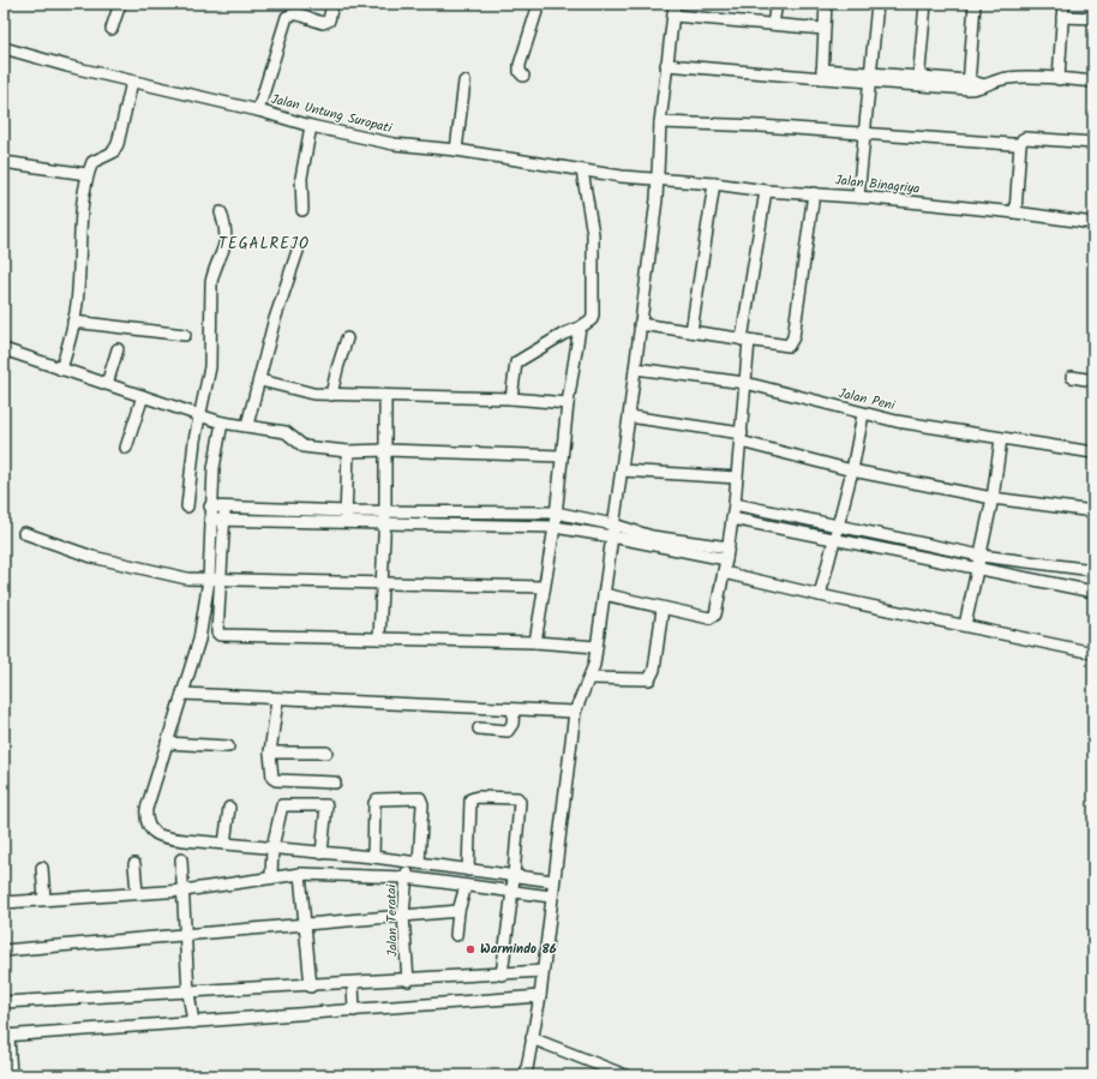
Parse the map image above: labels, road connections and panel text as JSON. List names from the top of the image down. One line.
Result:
{"streets":{"street":["Jalan Untung Suropati","Jalan Binagriya","Jalan Peni","Jalan Teratai"]},"crossings":[["Jalan Untung Suropati","Jalan Binagriya"]],"districts":["TEGALREJO"],"places":["Warmindo 86"]}
